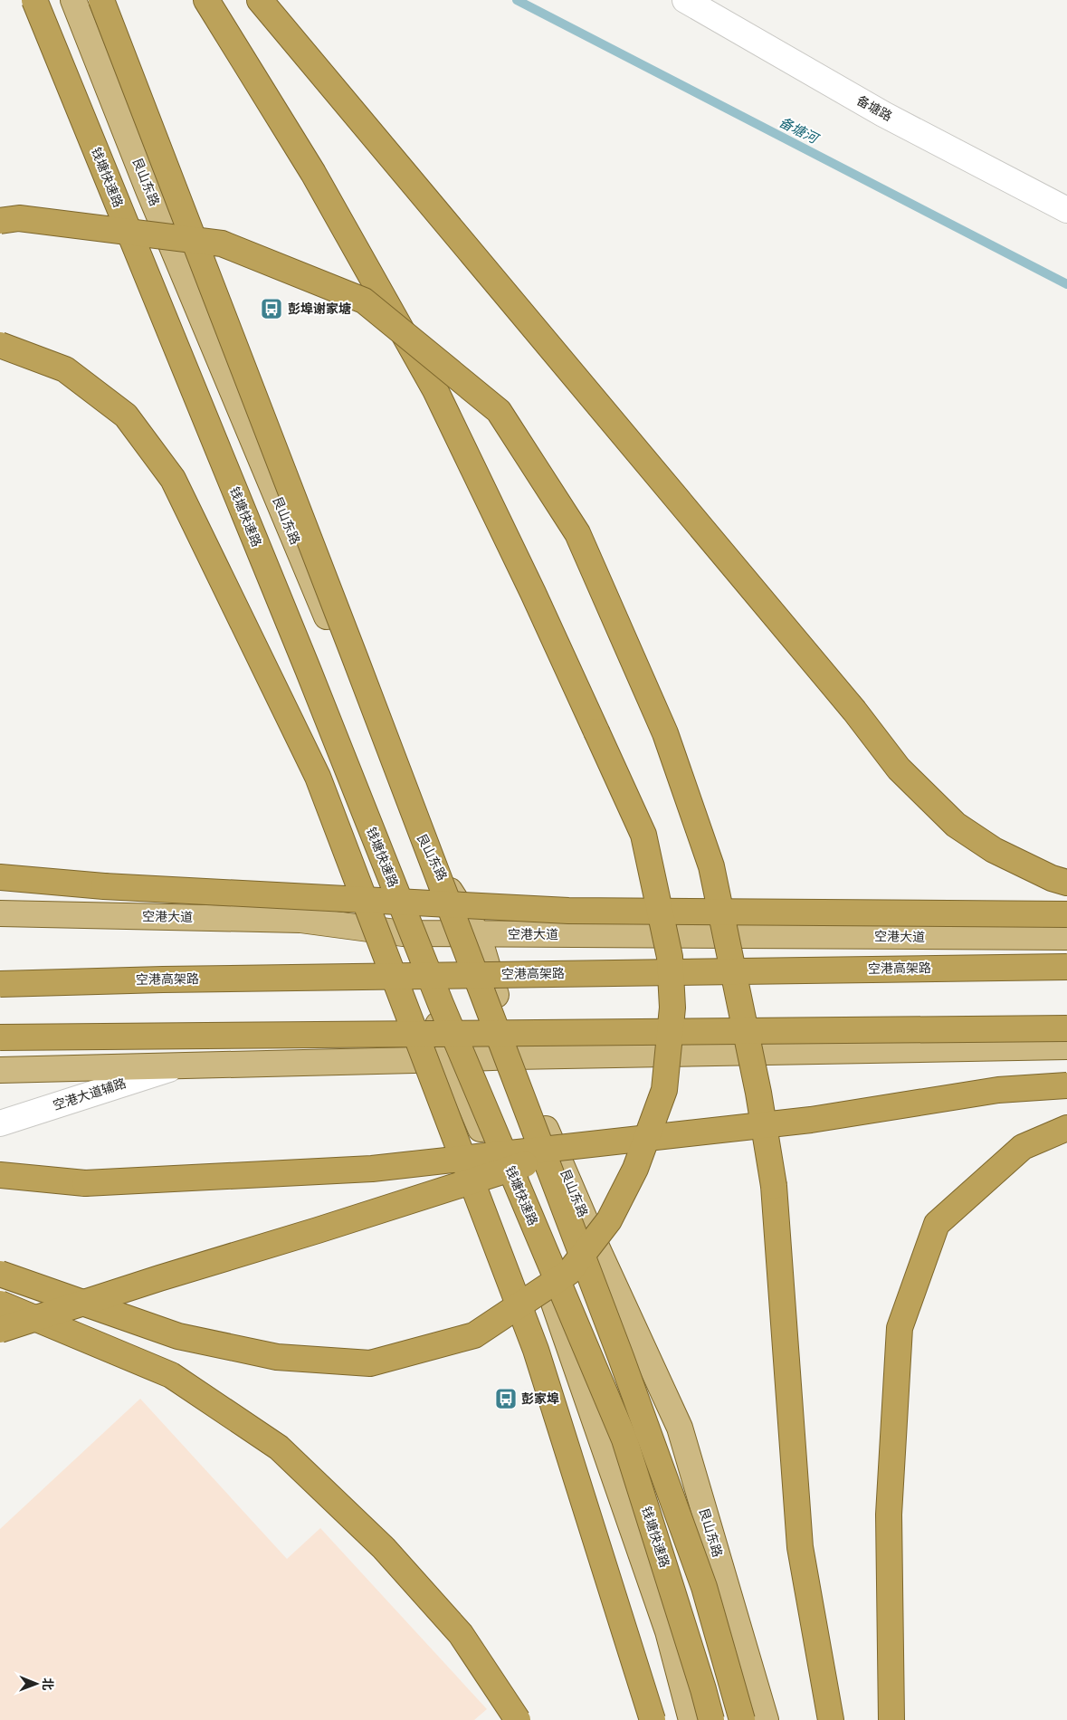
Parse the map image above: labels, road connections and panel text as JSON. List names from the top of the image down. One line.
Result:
{"streets":{"highway":["钱塘快速路","空港高架路"],"main road":["艮山东路","空港大道"],"street":["备塘路","空港大道辅路"]},"crossings":[["艮山东路","空港大道"]],"water":["备塘河"],"places":{"bus stop":["彭埠谢家塘","彭家埠"]},"north":"right"}
